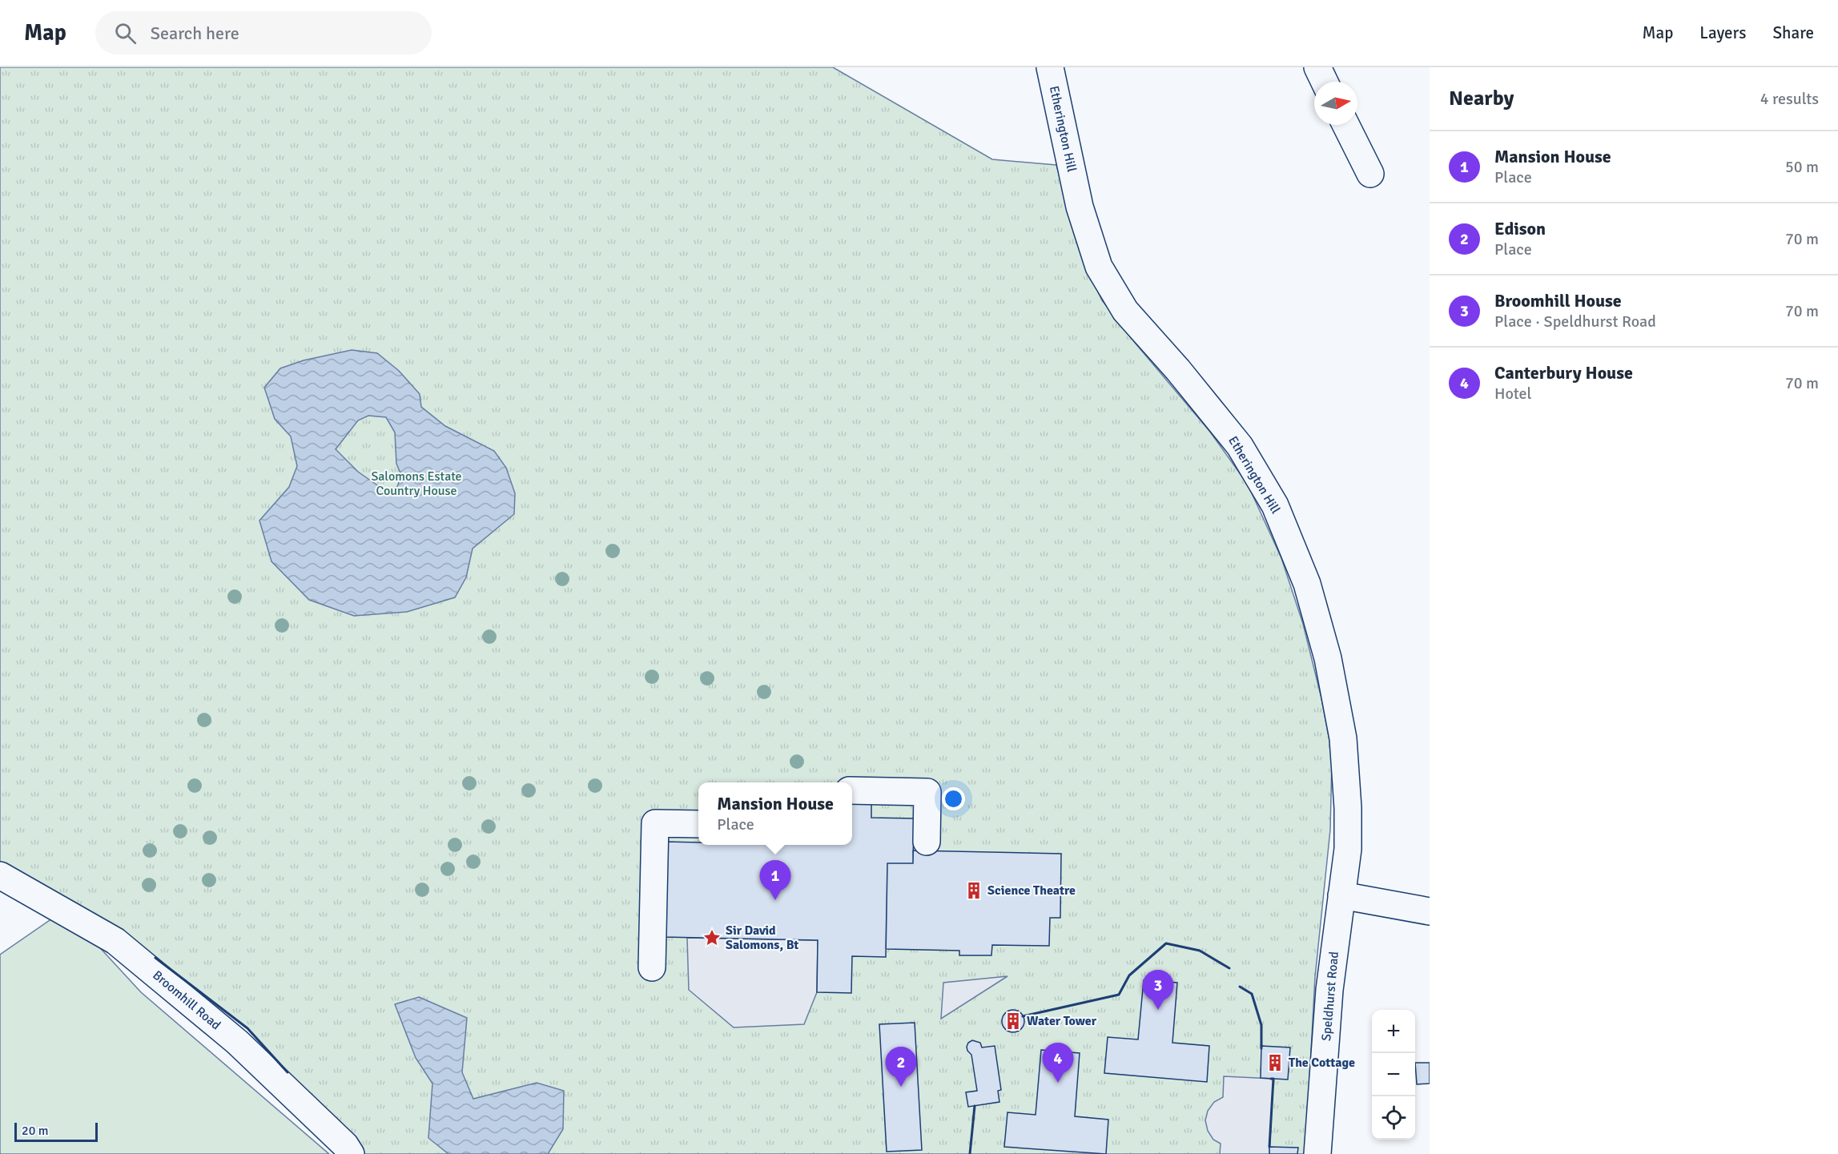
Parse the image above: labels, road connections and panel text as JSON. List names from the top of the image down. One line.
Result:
{"streets":{"street":["Etherington Hill","Speldhurst Road","Broomhill Road"]},"crossings":[["Etherington Hill","Speldhurst Road"]],"parks":["Salomons Estate Country House"],"places":{"building":["Science Theatre","Water Tower","The Cottage"],"place":["Sir David Salomons, Bt"]},"scale_bar":"20 m","north":"right","page":{"header":"Map","search":"Search here","nav":["Map","Layers","Share"],"heading":["Nearby","4 results"],"list":[{"mark":"1","name":"Mansion House","note":"Place","value":"50 m"},{"mark":"2","name":"Edison","note":"Place","value":"70 m"},{"mark":"3","name":"Broomhill House","note":"Place · Speldhurst Road","value":"70 m"},{"mark":"4","name":"Canterbury House","note":"Hotel","value":"70 m"}],"popup":["Mansion House","Place"],"pins":["1","3","4","2"],"map_buttons":["+","−"],"scale":"20 m"}}
